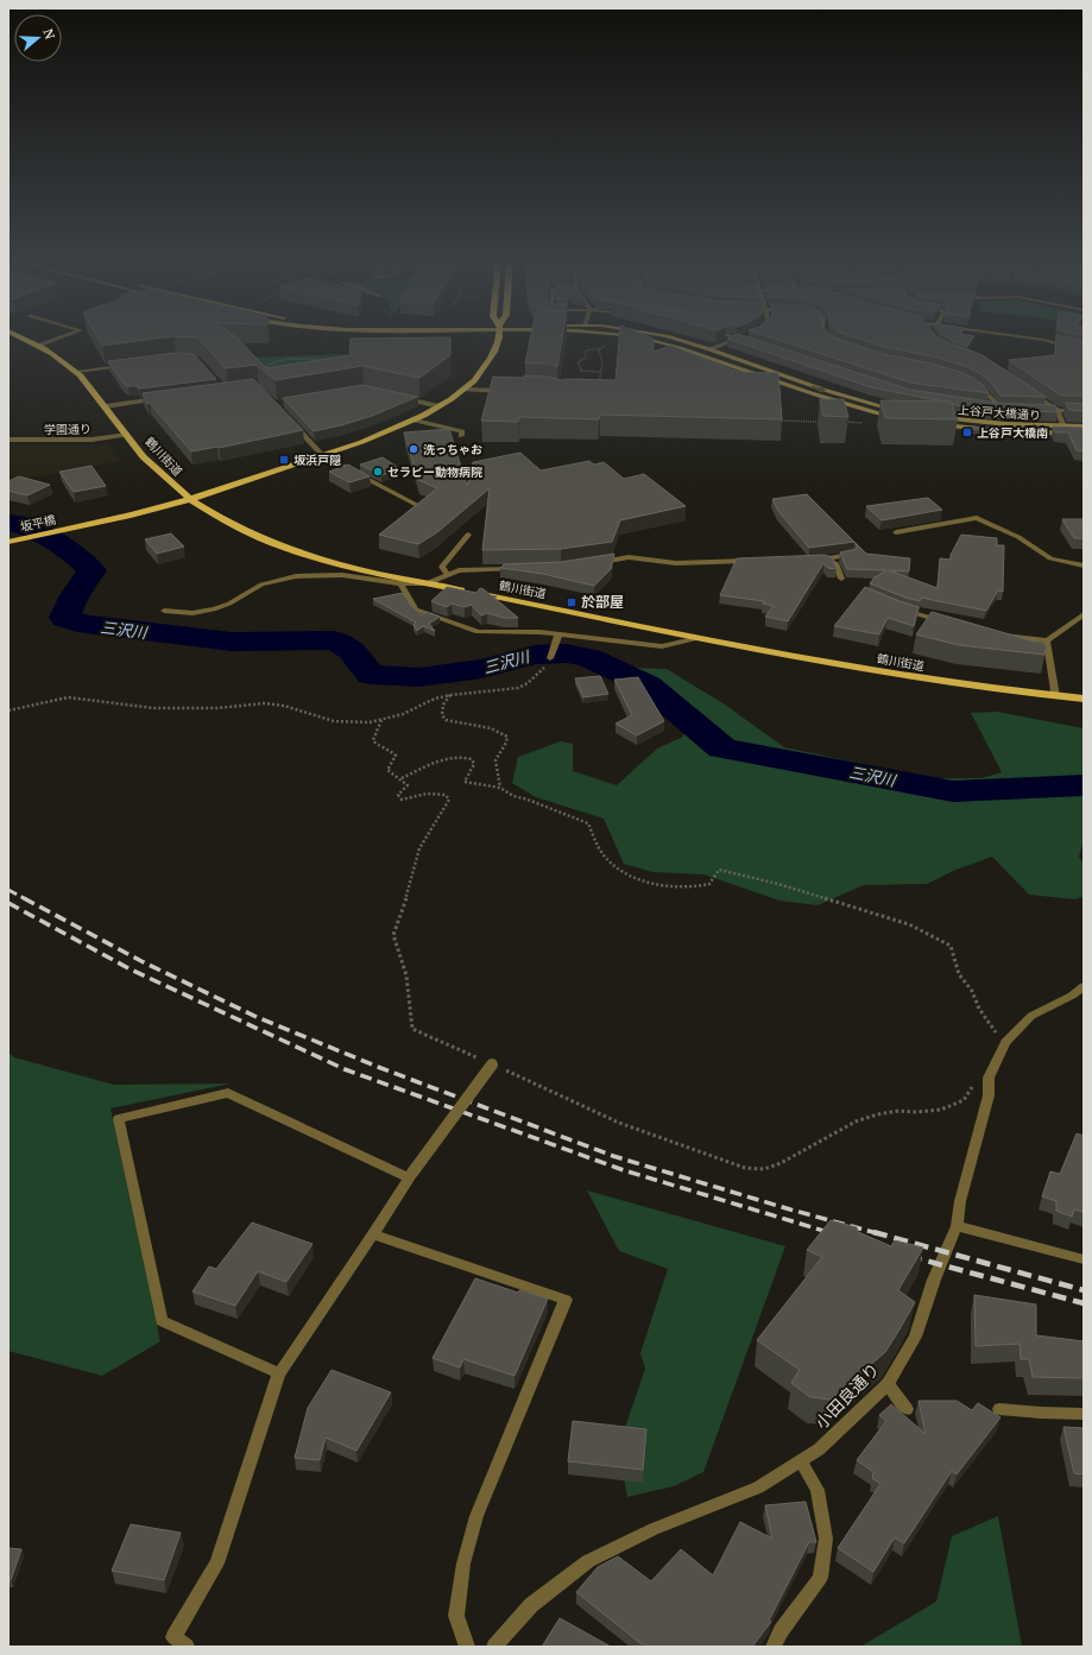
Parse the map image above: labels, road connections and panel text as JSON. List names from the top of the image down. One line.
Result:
{"streets":{"main road":["鶴川街道","坂平橋"],"street":["上谷戸大橋通り","学園通り","小田良通り"]},"crossings":[["学園通り","鶴川街道"],["鶴川街道","坂平橋"]],"water":["三沢川"],"places":{"transit":["上谷戸大橋南","坂浜戸隠","於部屋"],"other":["洗っちゃお","セラピー動物病院"]},"north":"right"}
